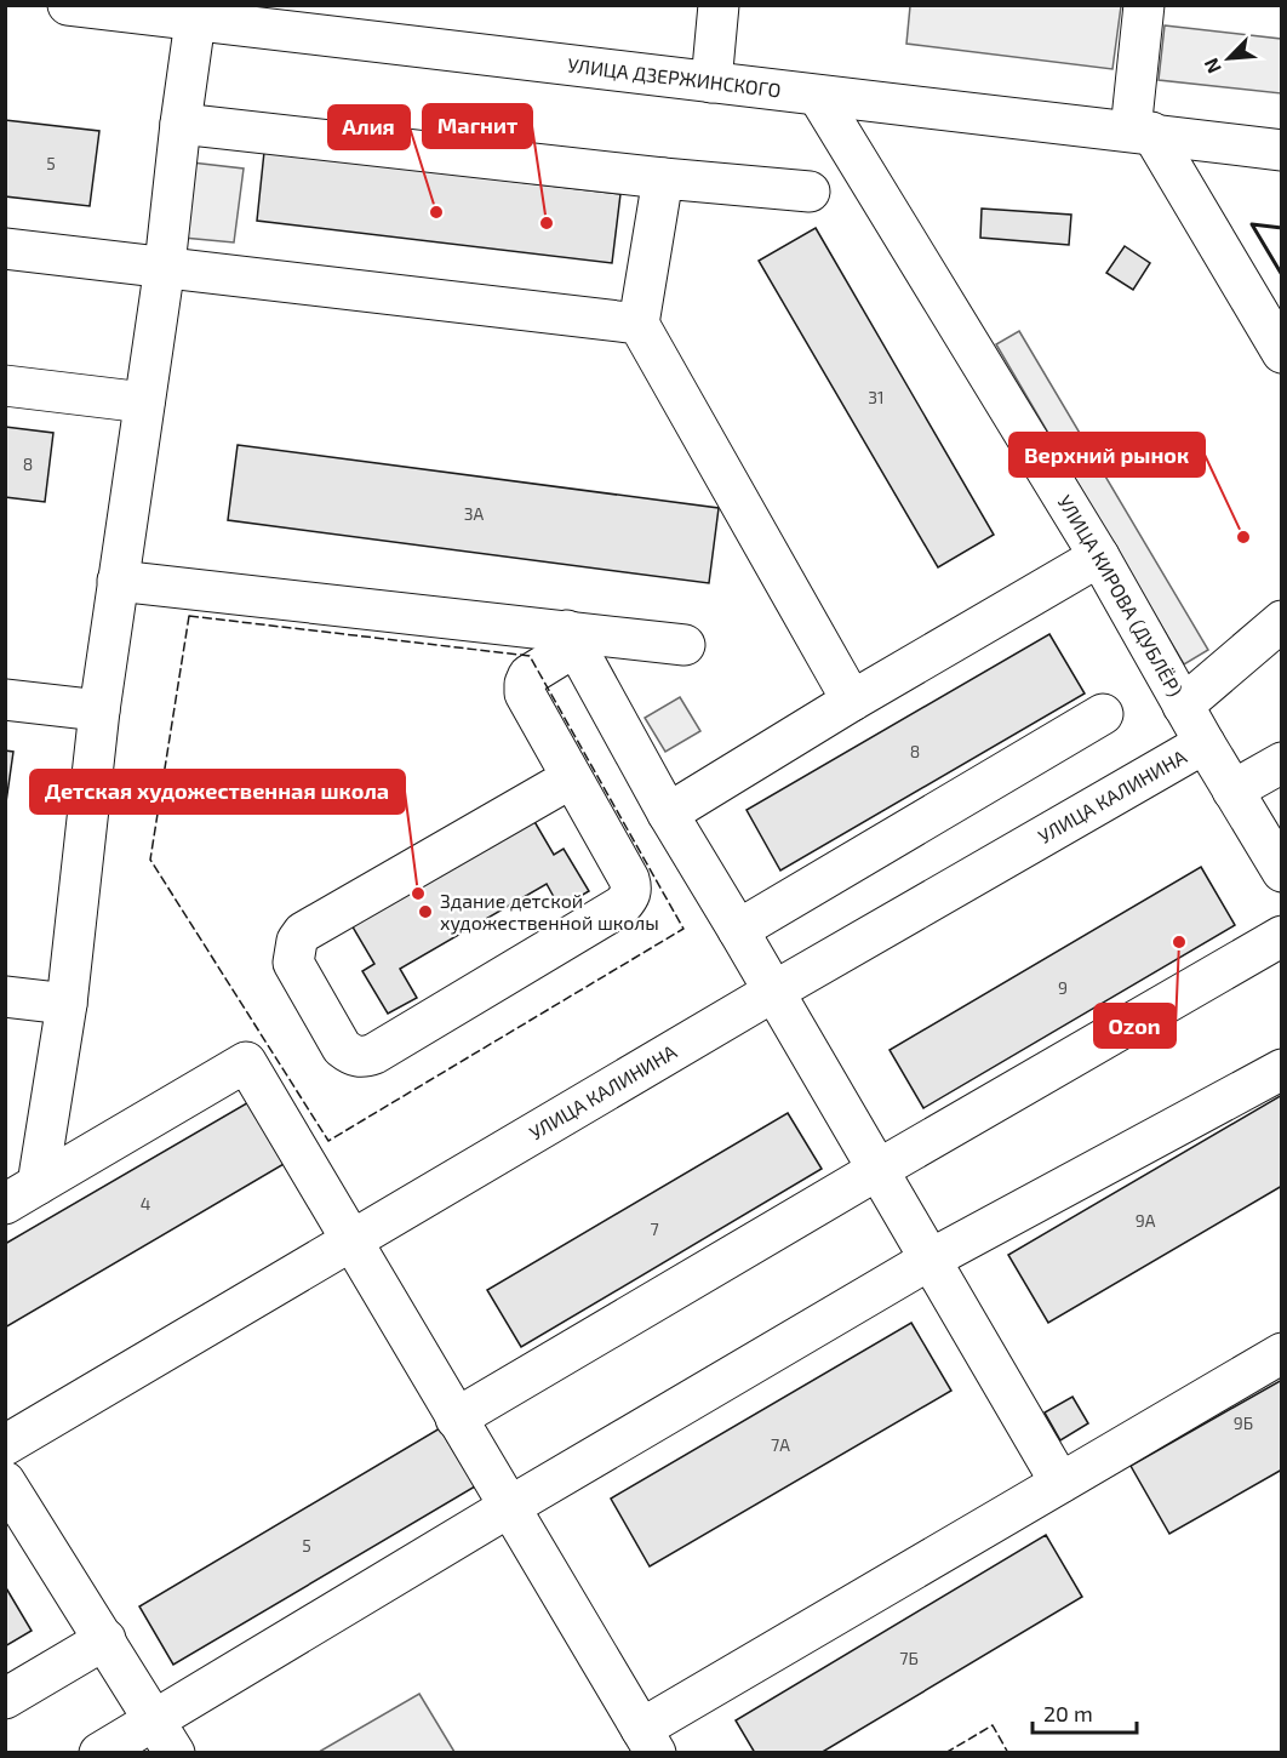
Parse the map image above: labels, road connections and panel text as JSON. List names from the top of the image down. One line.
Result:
{"streets":{"street":["УЛИЦА ДЗЕРЖИНСКОГО","УЛИЦА КИРОВА (ДУБЛЁР)","УЛИЦА КАЛИНИНА"]},"crossings":[["УЛИЦА ДЗЕРЖИНСКОГО","УЛИЦА КИРОВА (ДУБЛЁР)"],["УЛИЦА КИРОВА (ДУБЛЁР)","УЛИЦА КАЛИНИНА"]],"places":["Алия","Магнит","Верхний рынок","Детская художественная школа","Здание детской художественной школы","Ozon"],"house_numbers":["5","31","8","3А","8","9","4","9А","7","9Б","7А","5","7Б"],"scale_bar":"20 m","north":"bottom left"}
